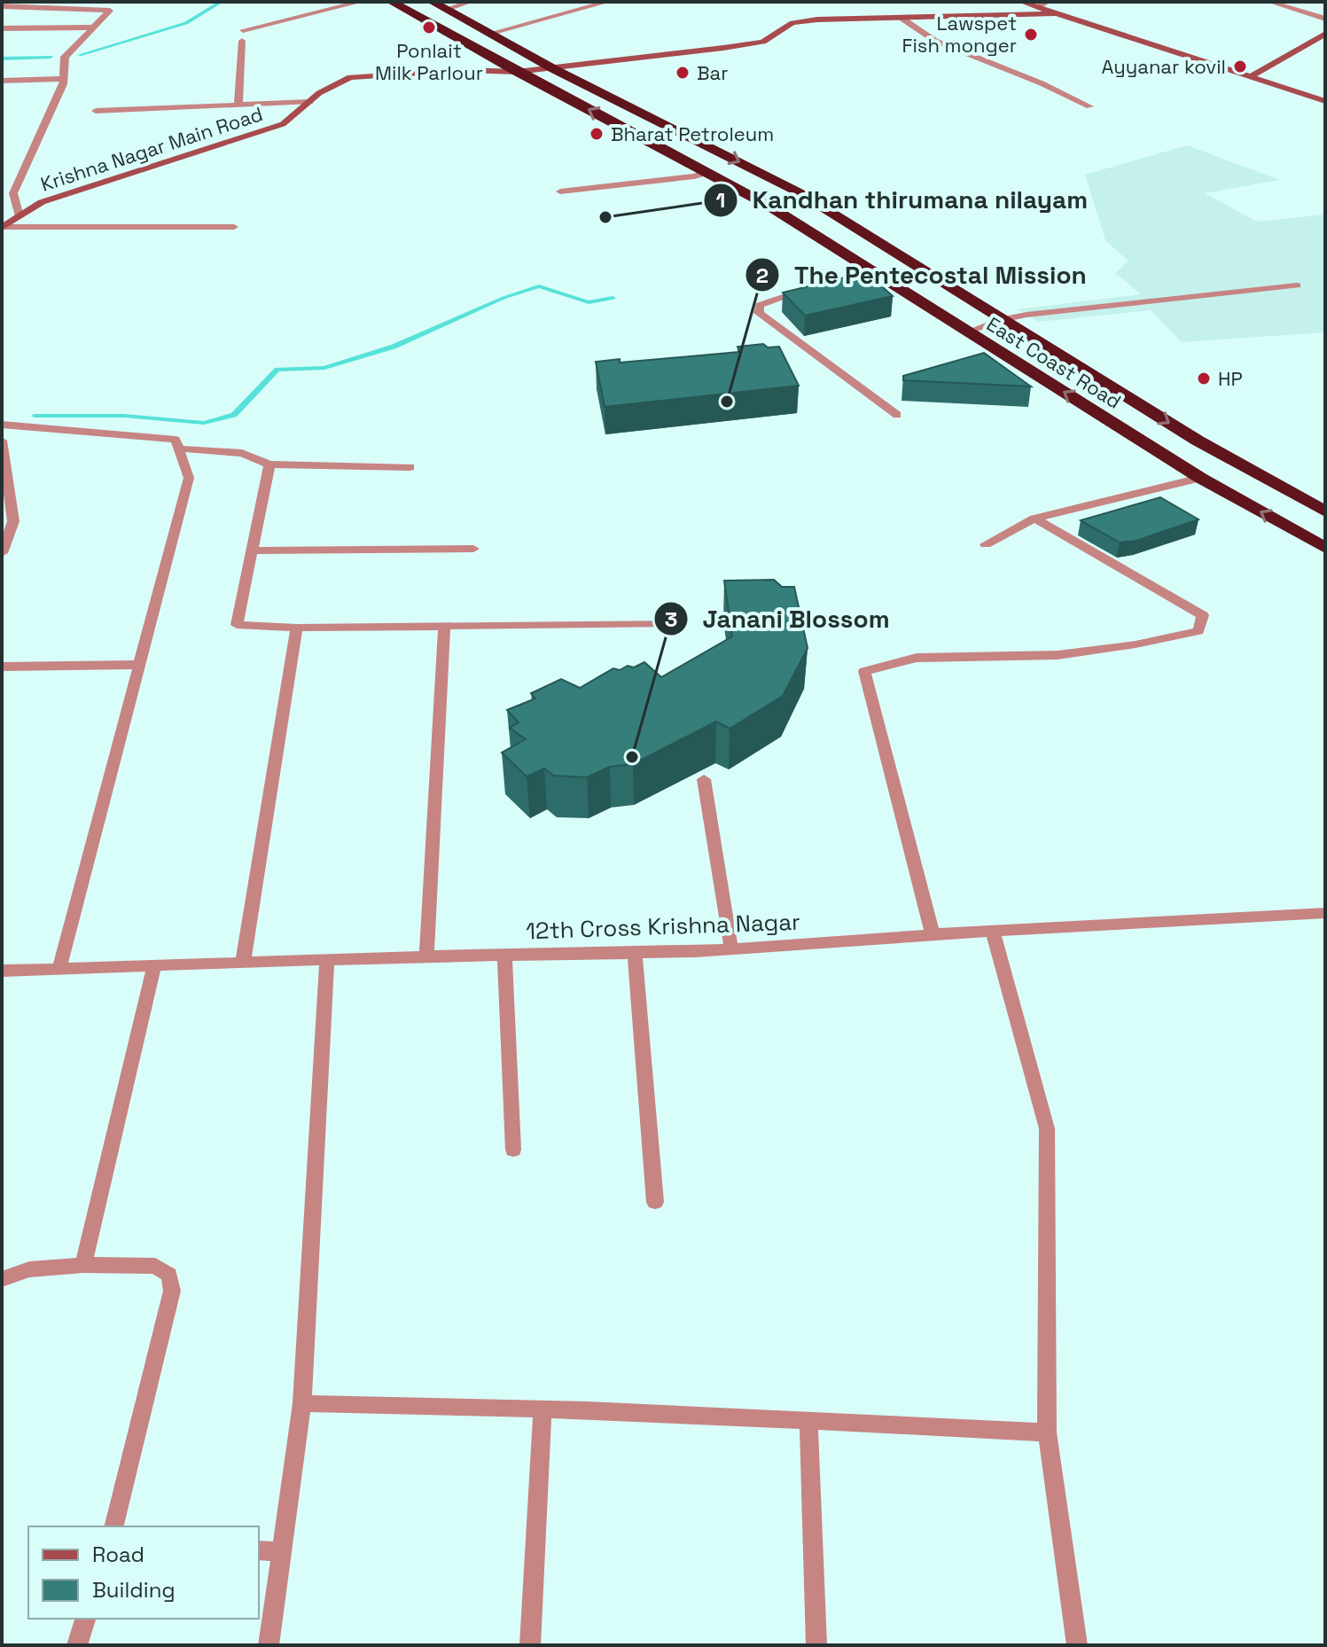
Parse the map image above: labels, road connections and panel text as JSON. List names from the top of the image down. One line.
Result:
{"streets":{"highway":["East Coast Road"],"street":["Krishna Nagar Main Road","12th Cross Krishna Nagar"]},"crossings":[["Krishna Nagar Main Road","East Coast Road"]],"places":["Ponlait Milk Parlour","Lawspet Fish monger","Ayyanar kovil","Bar","Bharat Petroleum","Kandhan thirumana nilayam","HP","The Pentecostal Mission","Janani Blossom"],"legend":["Road","Building"]}
